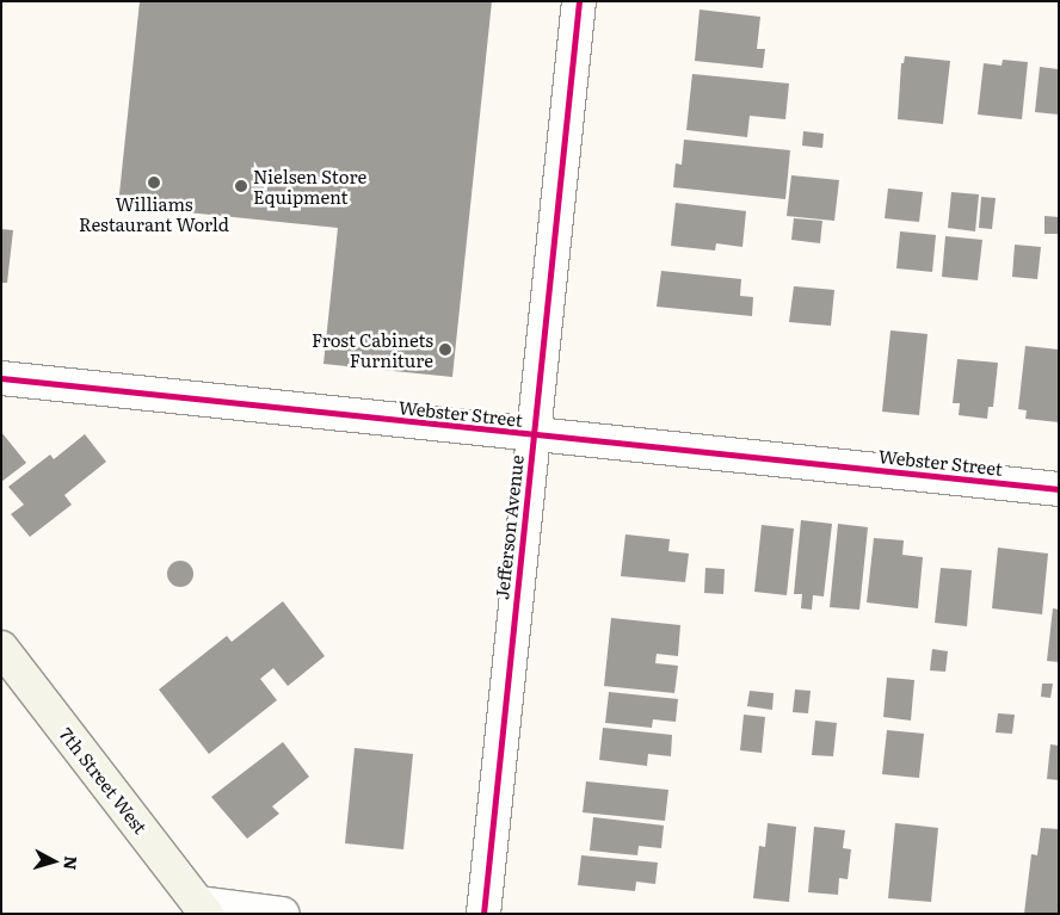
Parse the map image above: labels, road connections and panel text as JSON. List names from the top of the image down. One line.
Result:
{"streets":{"main road":["7th Street West"],"street":["Webster Street","Jefferson Avenue"]},"crossings":[["Webster Street","Jefferson Avenue"]],"places":["Williams Restaurant World","Nielsen Store Equipment","Frost Cabinets Furniture"],"north":"right"}
